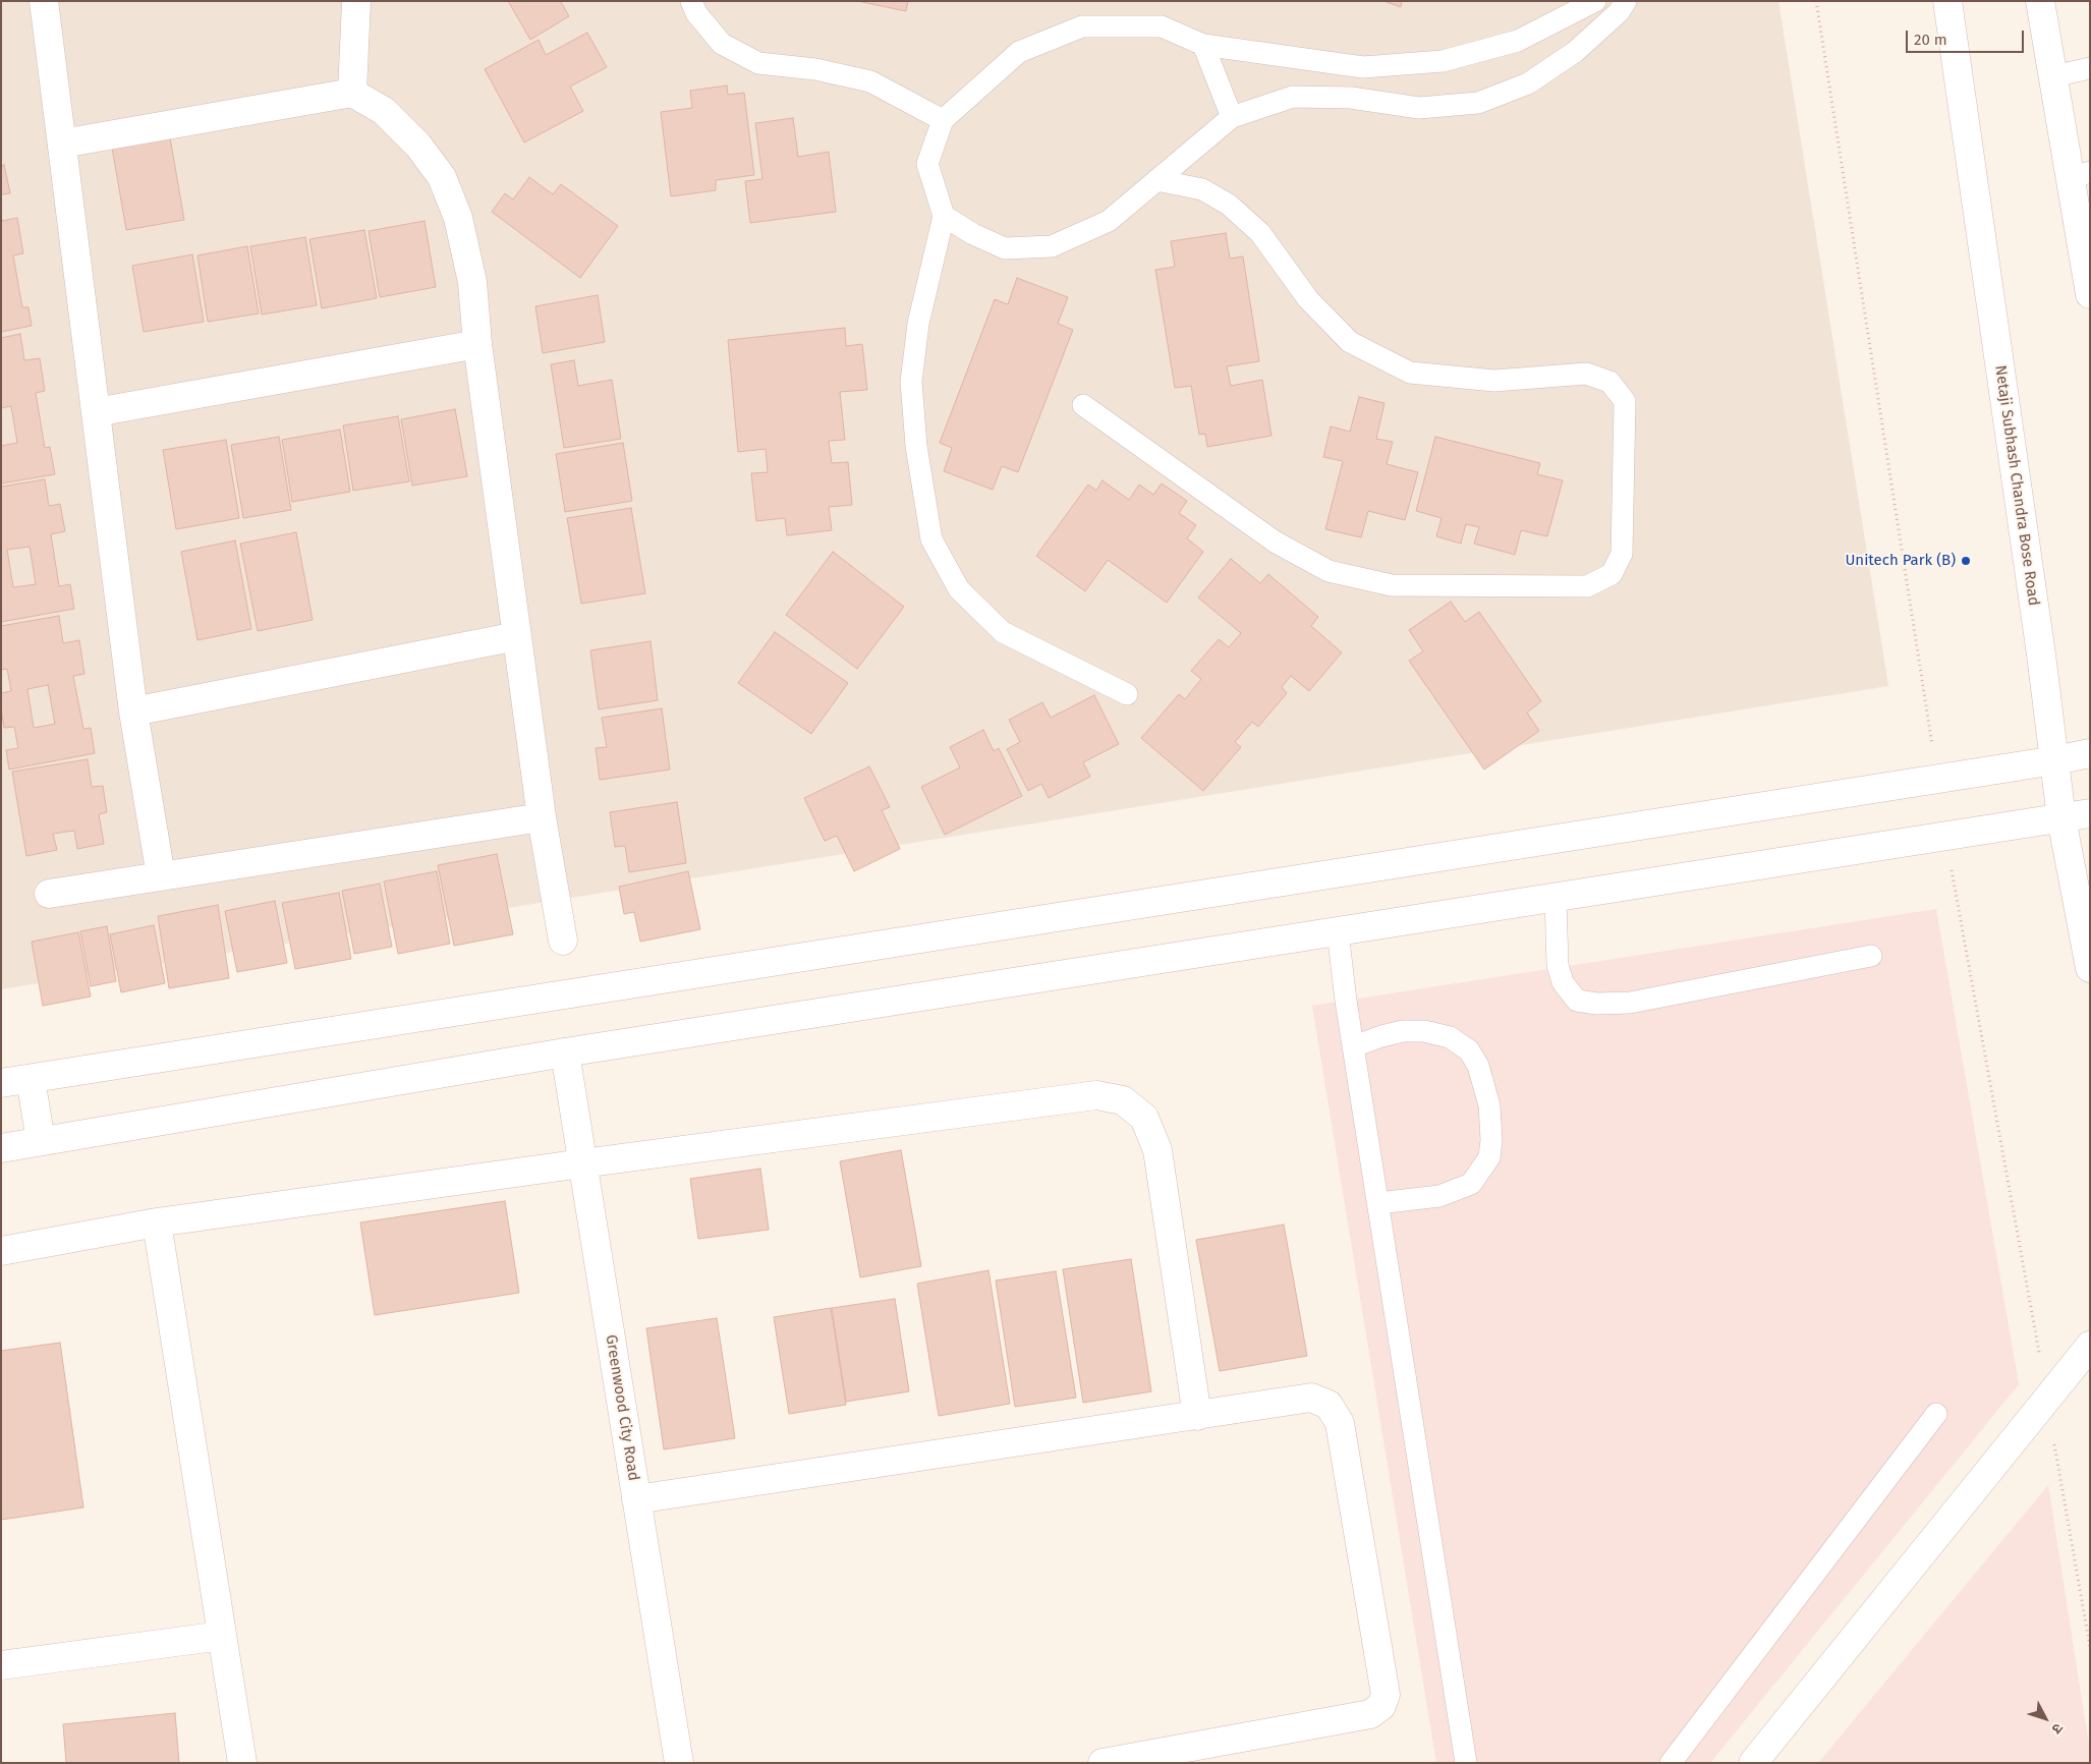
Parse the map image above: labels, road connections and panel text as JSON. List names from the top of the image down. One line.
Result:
{"streets":{"street":["Netaji Subhash Chandra Bose Road","Greenwood City Road"]},"places":["Unitech Park (B)"],"scale_bar":"20 m","north":"bottom right"}
